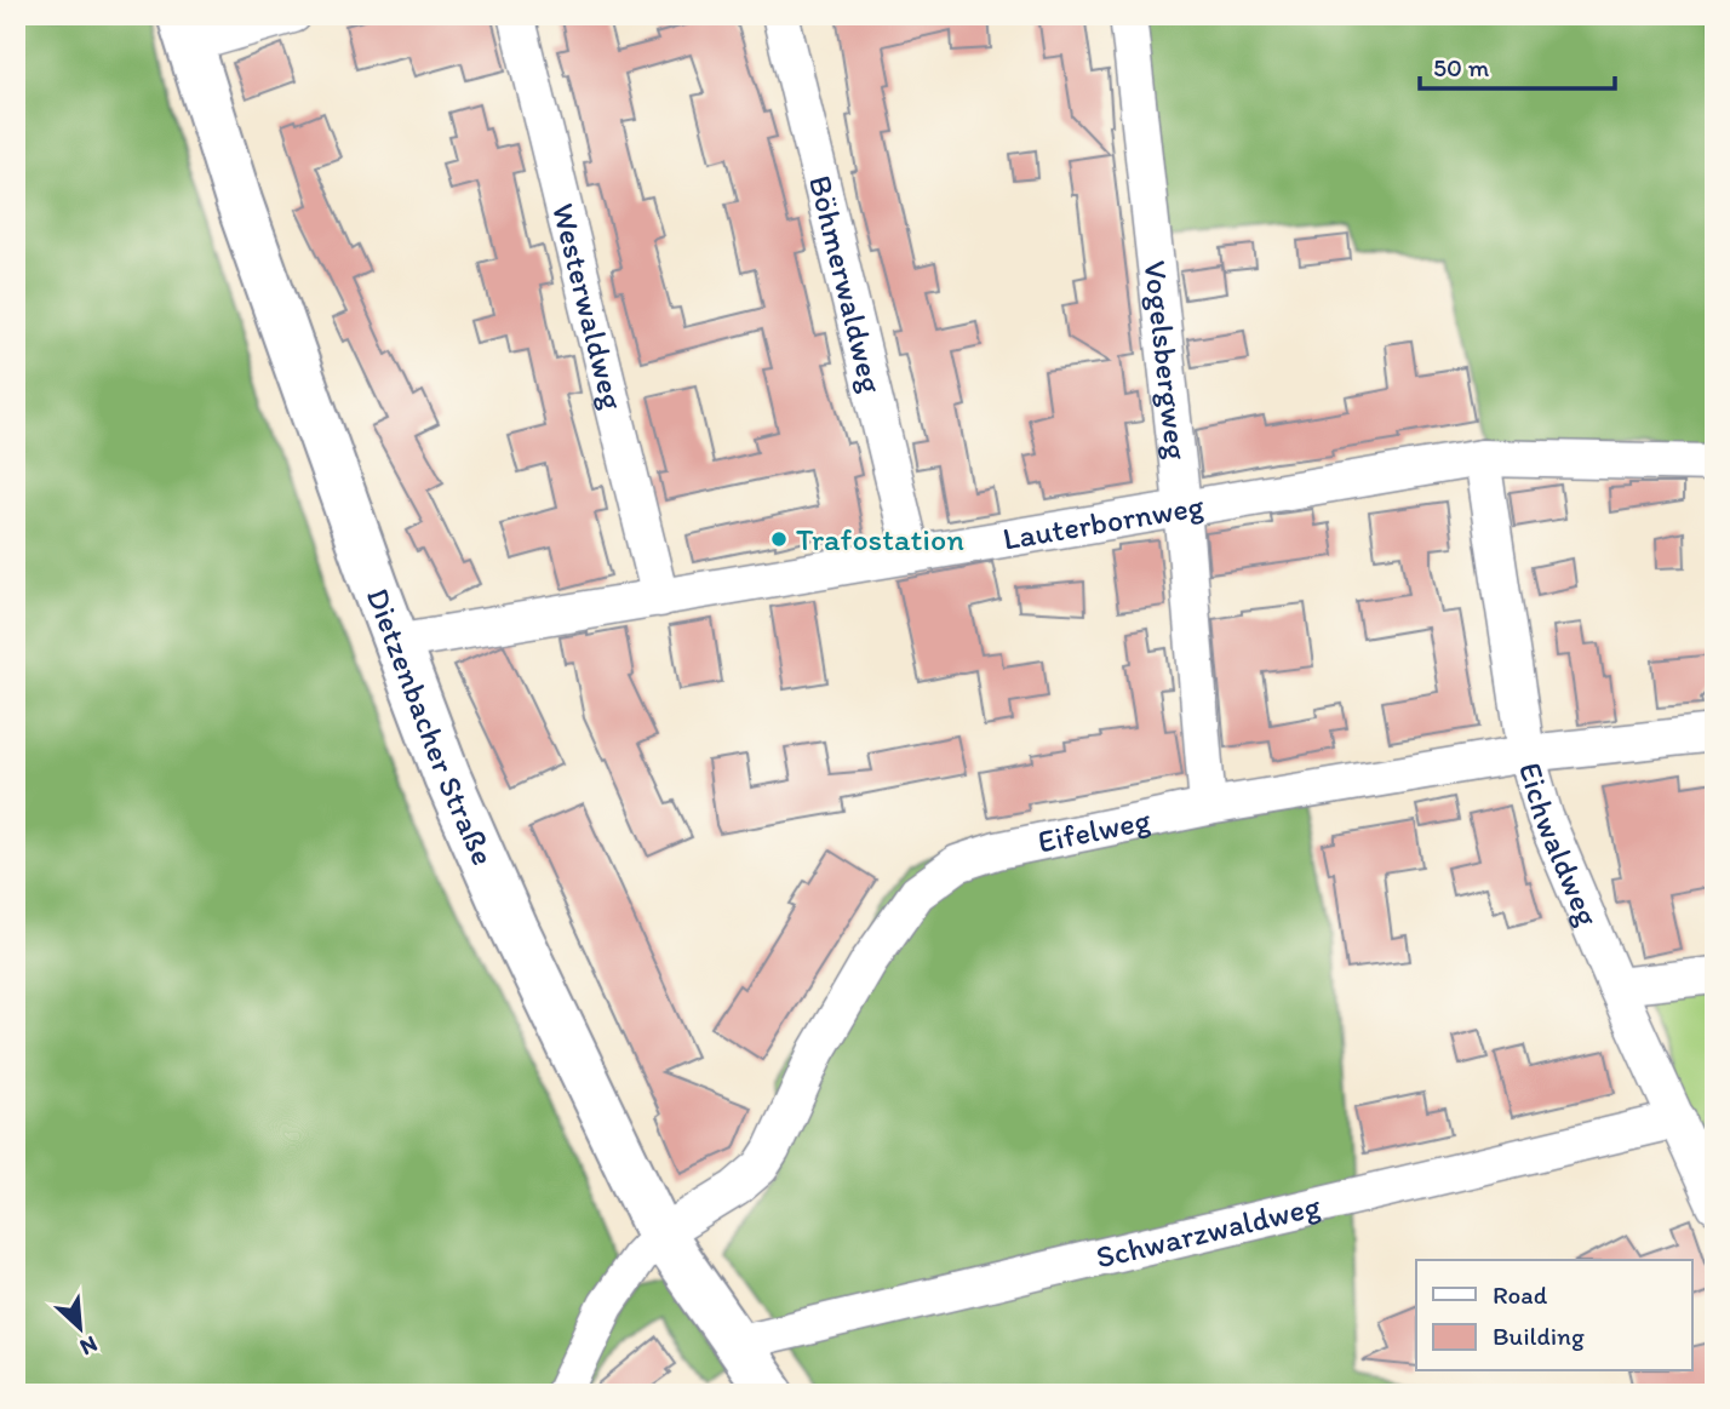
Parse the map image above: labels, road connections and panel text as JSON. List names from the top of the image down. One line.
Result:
{"streets":{"main road":["Dietzenbacher Straße"],"street":["Böhmerwaldweg","Westerwaldweg","Vogelsbergweg","Lauterbornweg","Eifelweg","Eichwaldweg","Schwarzwaldweg"]},"crossings":[["Böhmerwaldweg","Lauterbornweg"],["Westerwaldweg","Lauterbornweg"],["Vogelsbergweg","Lauterbornweg"],["Vogelsbergweg","Eifelweg"],["Lauterbornweg","Dietzenbacher Straße"],["Lauterbornweg","Eichwaldweg"],["Dietzenbacher Straße","Eifelweg"],["Dietzenbacher Straße","Schwarzwaldweg"],["Eifelweg","Eichwaldweg"],["Eichwaldweg","Schwarzwaldweg"]],"places":["Trafostation"],"legend":["Road","Building"],"scale_bar":"50 m","north":"bottom right"}
